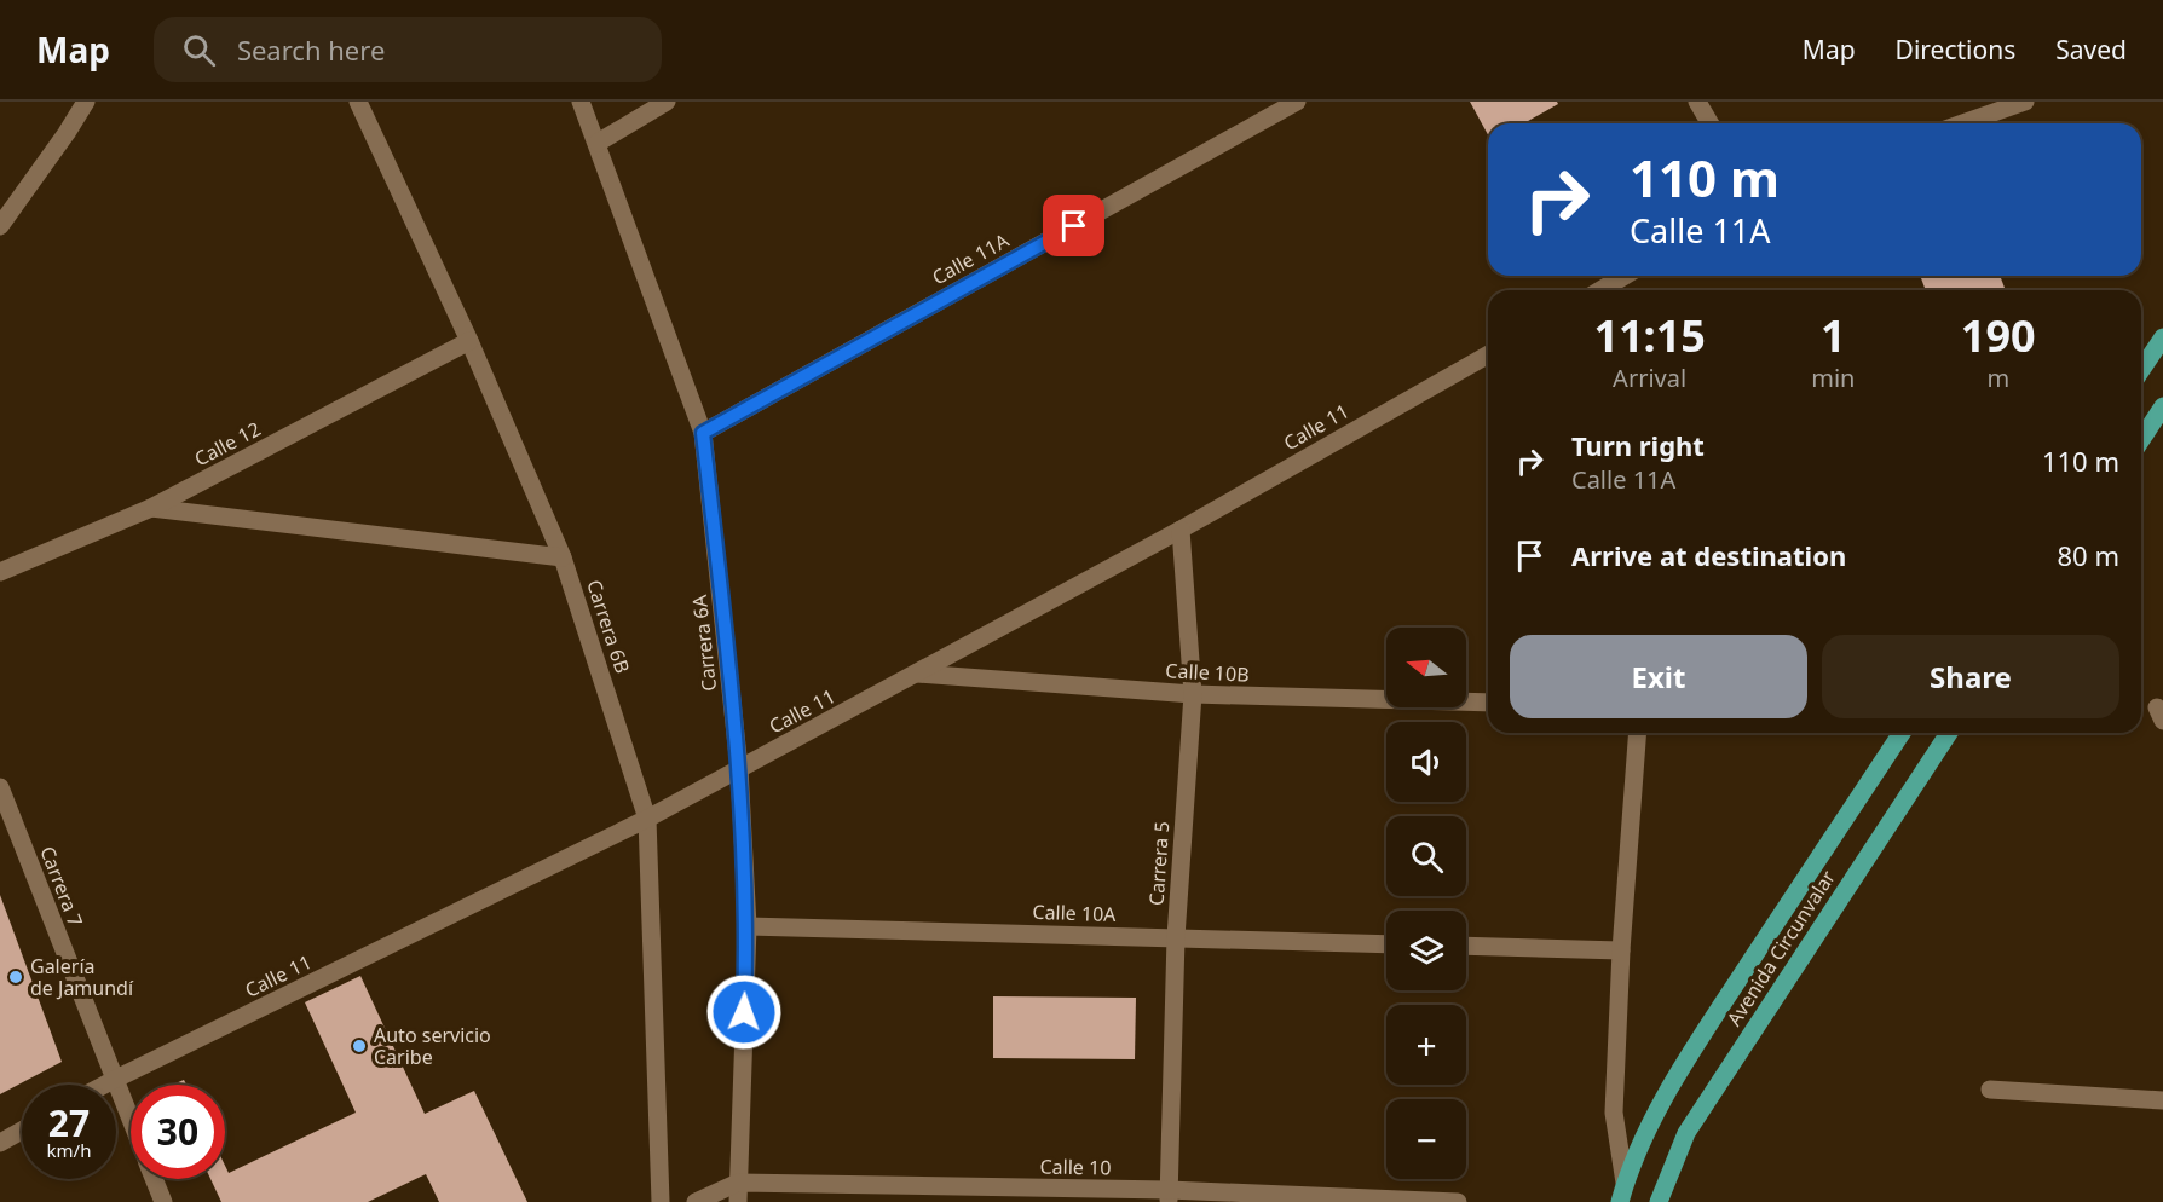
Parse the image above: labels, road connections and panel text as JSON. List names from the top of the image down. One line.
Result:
{"streets":{"main road":["Avenida Circunvalar"],"street":["Calle 11A","Calle 11","Calle 12","Carrera 6B","Carrera 6A","Calle 10B","Carrera 5","Carrera 7","Calle 10A","Calle 10"]},"crossings":[["Calle 11A","Carrera 6A"],["Calle 11","Carrera 6B"],["Calle 11","Carrera 6A"],["Calle 11","Calle 10B"],["Calle 11","Carrera 5"],["Calle 11","Carrera 7"],["Calle 12","Carrera 6B"],["Carrera 6A","Calle 10A"],["Carrera 6A","Calle 10"],["Calle 10B","Carrera 5"],["Carrera 5","Calle 10A"],["Carrera 5","Calle 10"]],"places":["Galería de Jamundí","Auto servicio Caribe"],"north":"left","page":{"header":"Map","search":"Search here","nav":["Map","Directions","Saved"],"turn":["110 m","Calle 11A"],"eta":["11:15","Arrival","1","min","190","m"],"list":[{"name":"Turn right","note":"Calle 11A","value":"110 m"},{"name":"Arrive at destination","value":"80 m"}],"buttons":["Exit","Share"],"map_buttons":["+","−"],"speed":"27 km/h","limit":"30"}}
